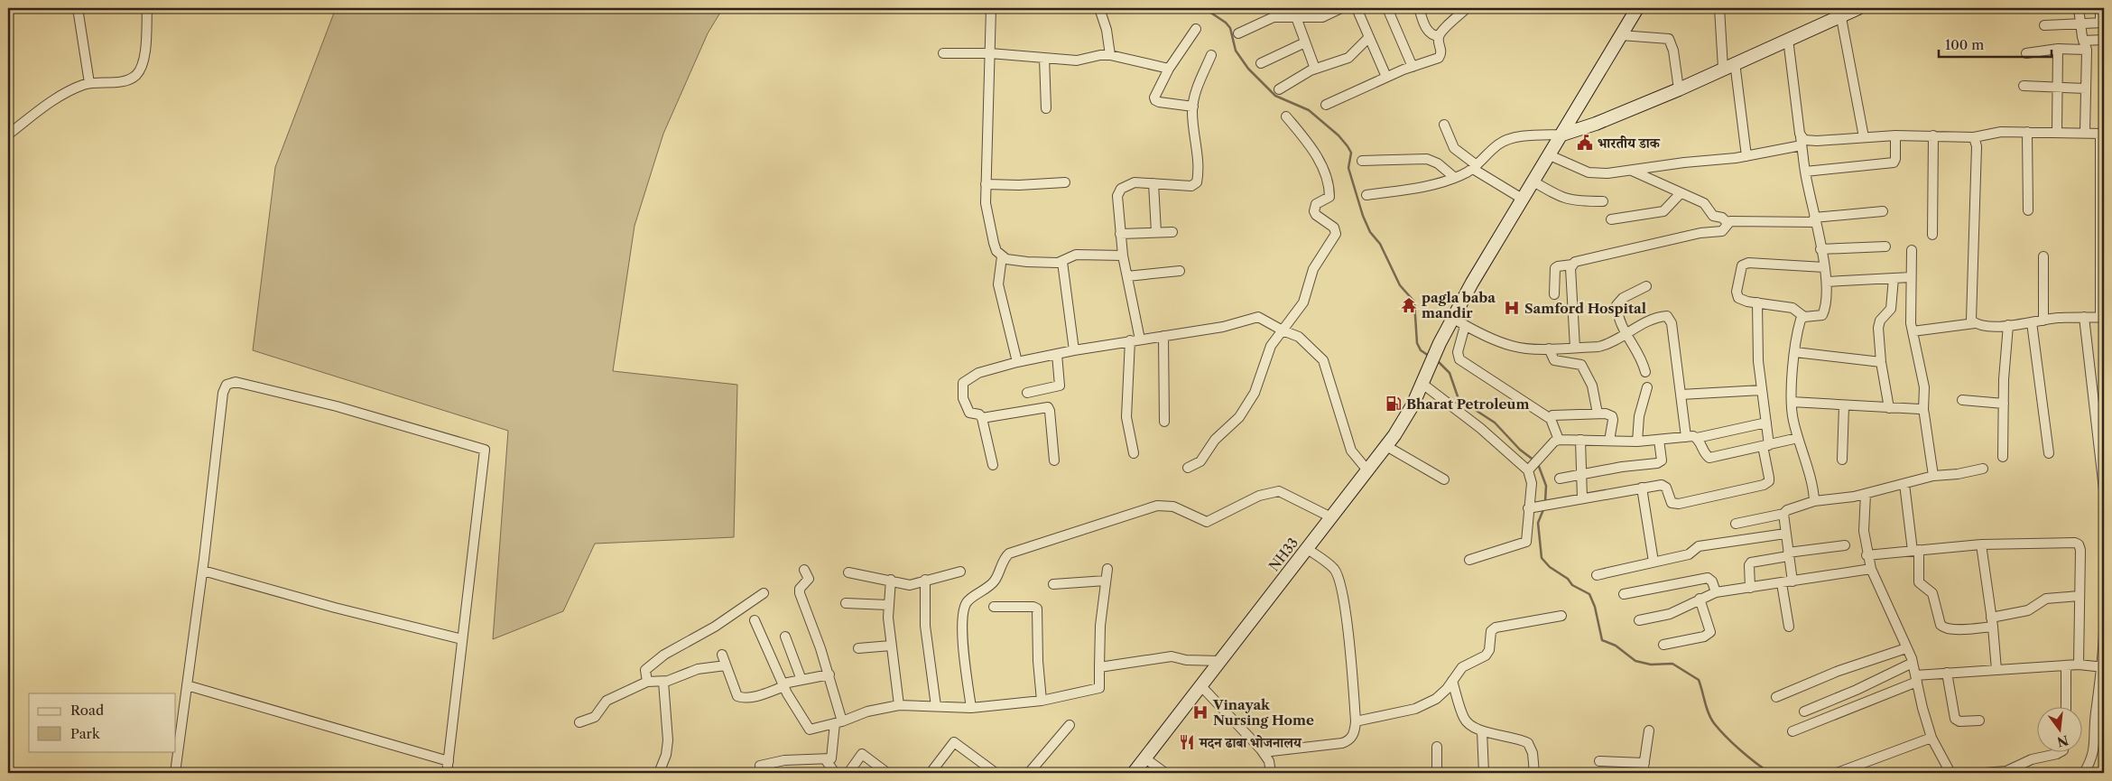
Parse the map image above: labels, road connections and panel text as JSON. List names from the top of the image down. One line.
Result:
{"streets":{"main road":["NH33"]},"places":{"public building":["भारतीय डाक"],"temple":["pagla baba mandir"],"hospital":["Samford Hospital","Vinayak Nursing Home"],"fuel station":["Bharat Petroleum"],"restaurant":["मदन ढाबा भोजनालय"]},"legend":["Road","Park"],"scale_bar":"100 m","north":"bottom"}
